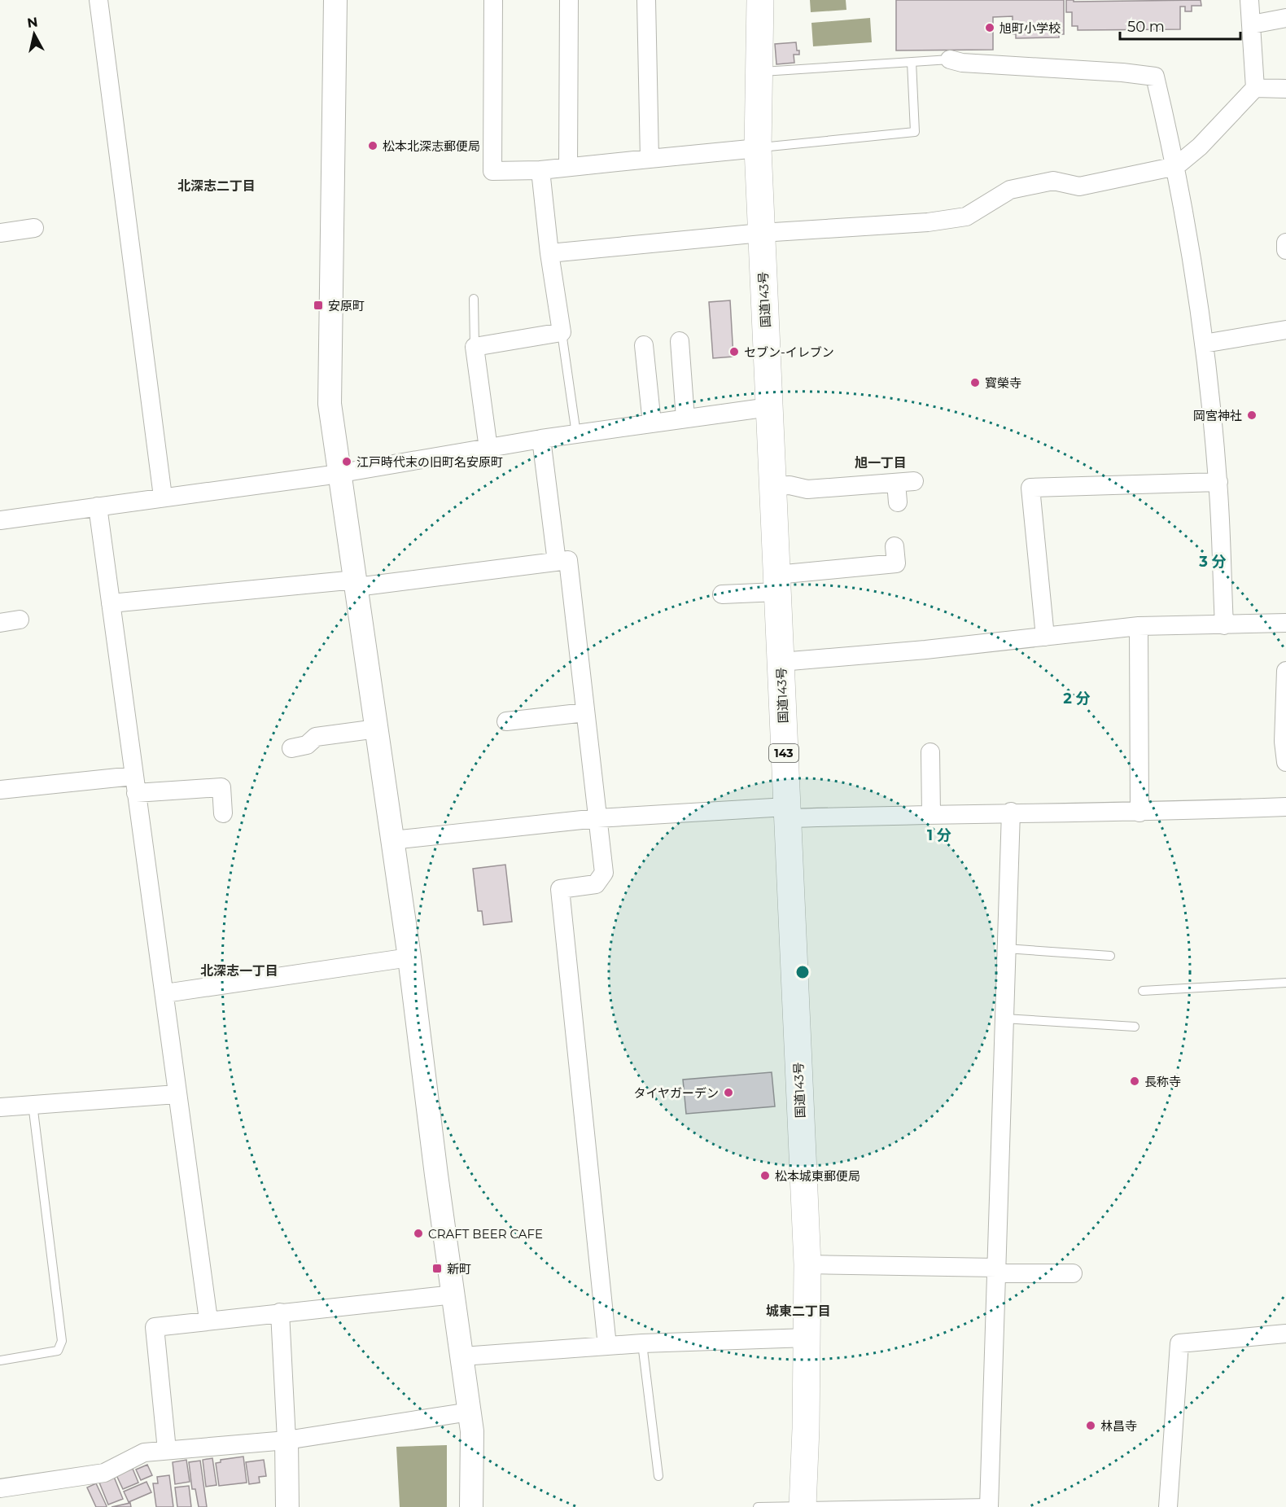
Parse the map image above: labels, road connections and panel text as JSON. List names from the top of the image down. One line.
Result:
{"streets":{"highway":["国道143号","143"]},"districts":["北深志二丁目","旭一丁目","北深志一丁目","城東二丁目"],"places":{"other":["旭町小学校","松本北深志郵便局","セブン-イレブン","寳榮寺","岡宮神社","江戸時代末の旧町名安原町","長称寺","タイヤガーデン","松本城東郵便局","CRAFT BEER CAFE","林昌寺"],"transit":["安原町","新町"]},"scale_bar":"50 m","north":"top","rings":["3 分","2 分","1 分"]}
